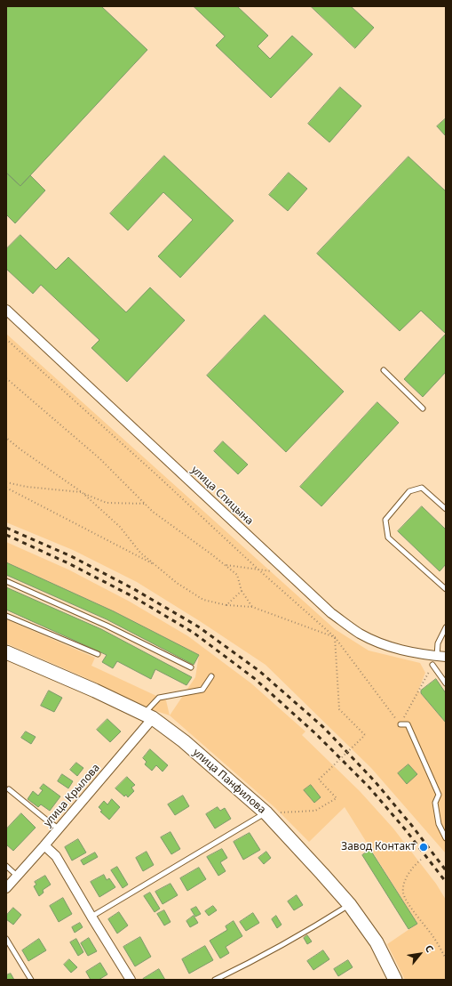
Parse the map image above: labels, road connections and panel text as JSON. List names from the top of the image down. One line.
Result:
{"streets":{"main road":["улица Панфилова"],"street":["улица Спицына","улица Крылова"]},"crossings":[["улица Панфилова","улица Крылова"]],"places":["Завод Контакт"],"north":"top right"}
